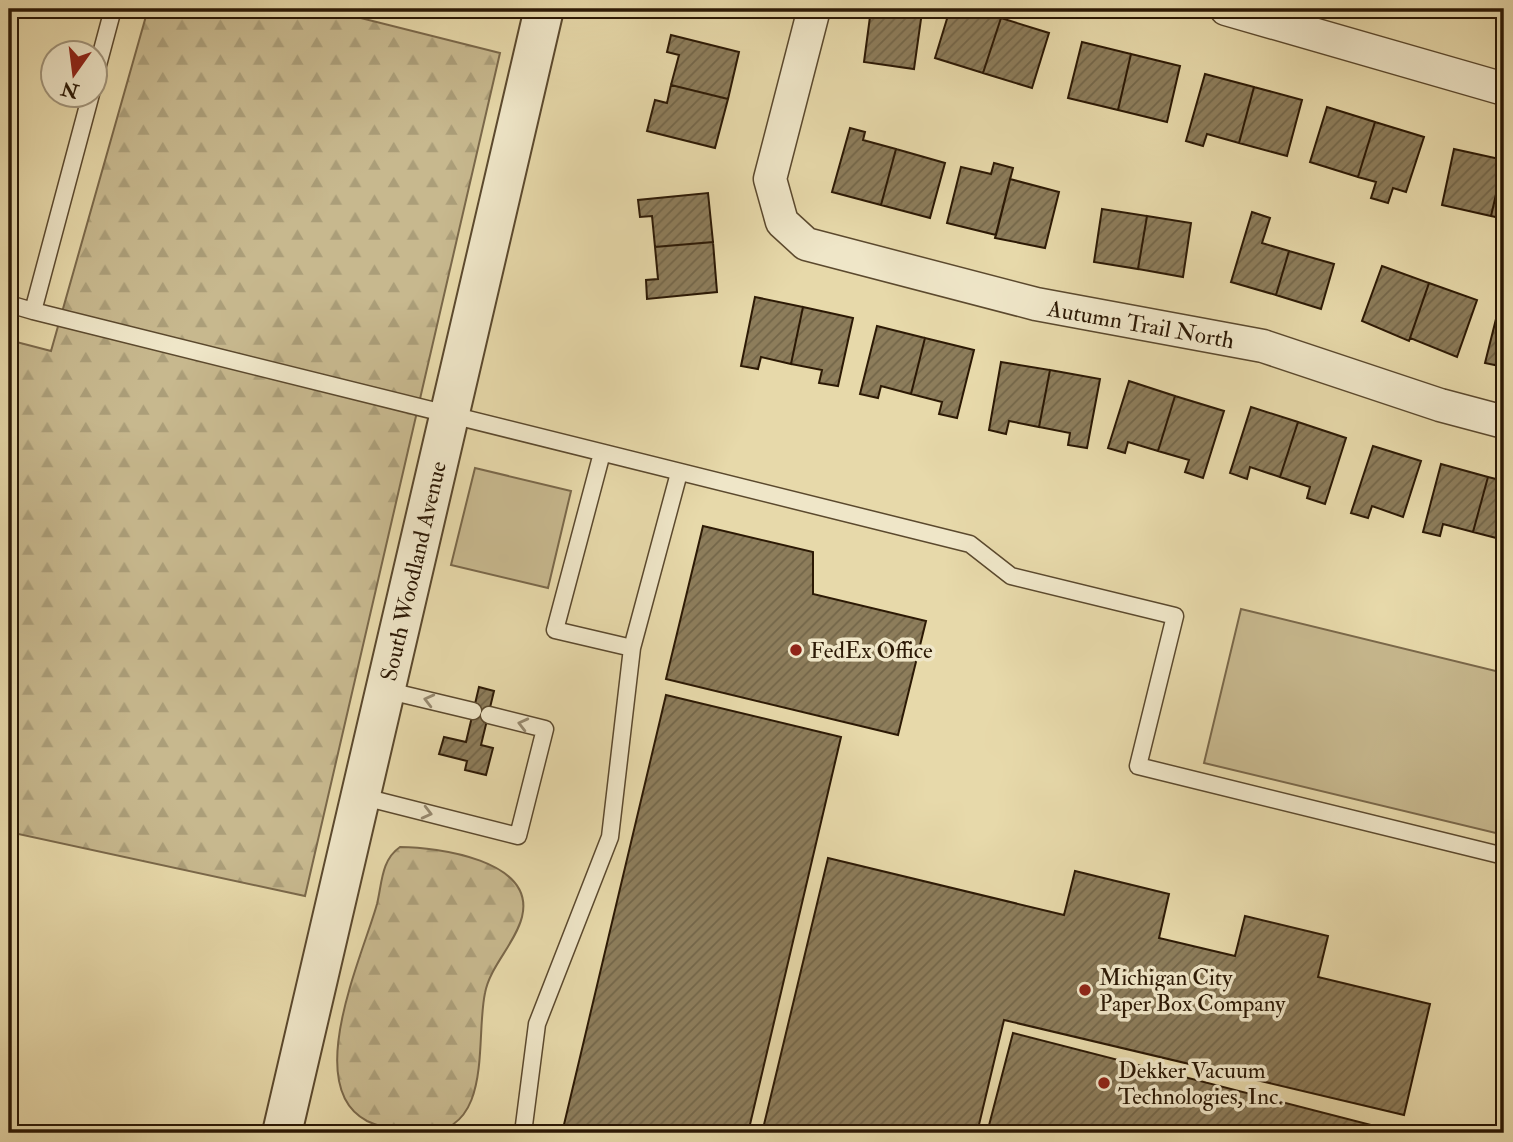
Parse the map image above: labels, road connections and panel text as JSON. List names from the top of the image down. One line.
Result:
{"streets":{"street":["Autumn Trail North","South Woodland Avenue"]},"places":["FedEx Office","Michigan City Paper Box Company","Dekker Vacuum Technologies, Inc."],"north":"bottom"}
